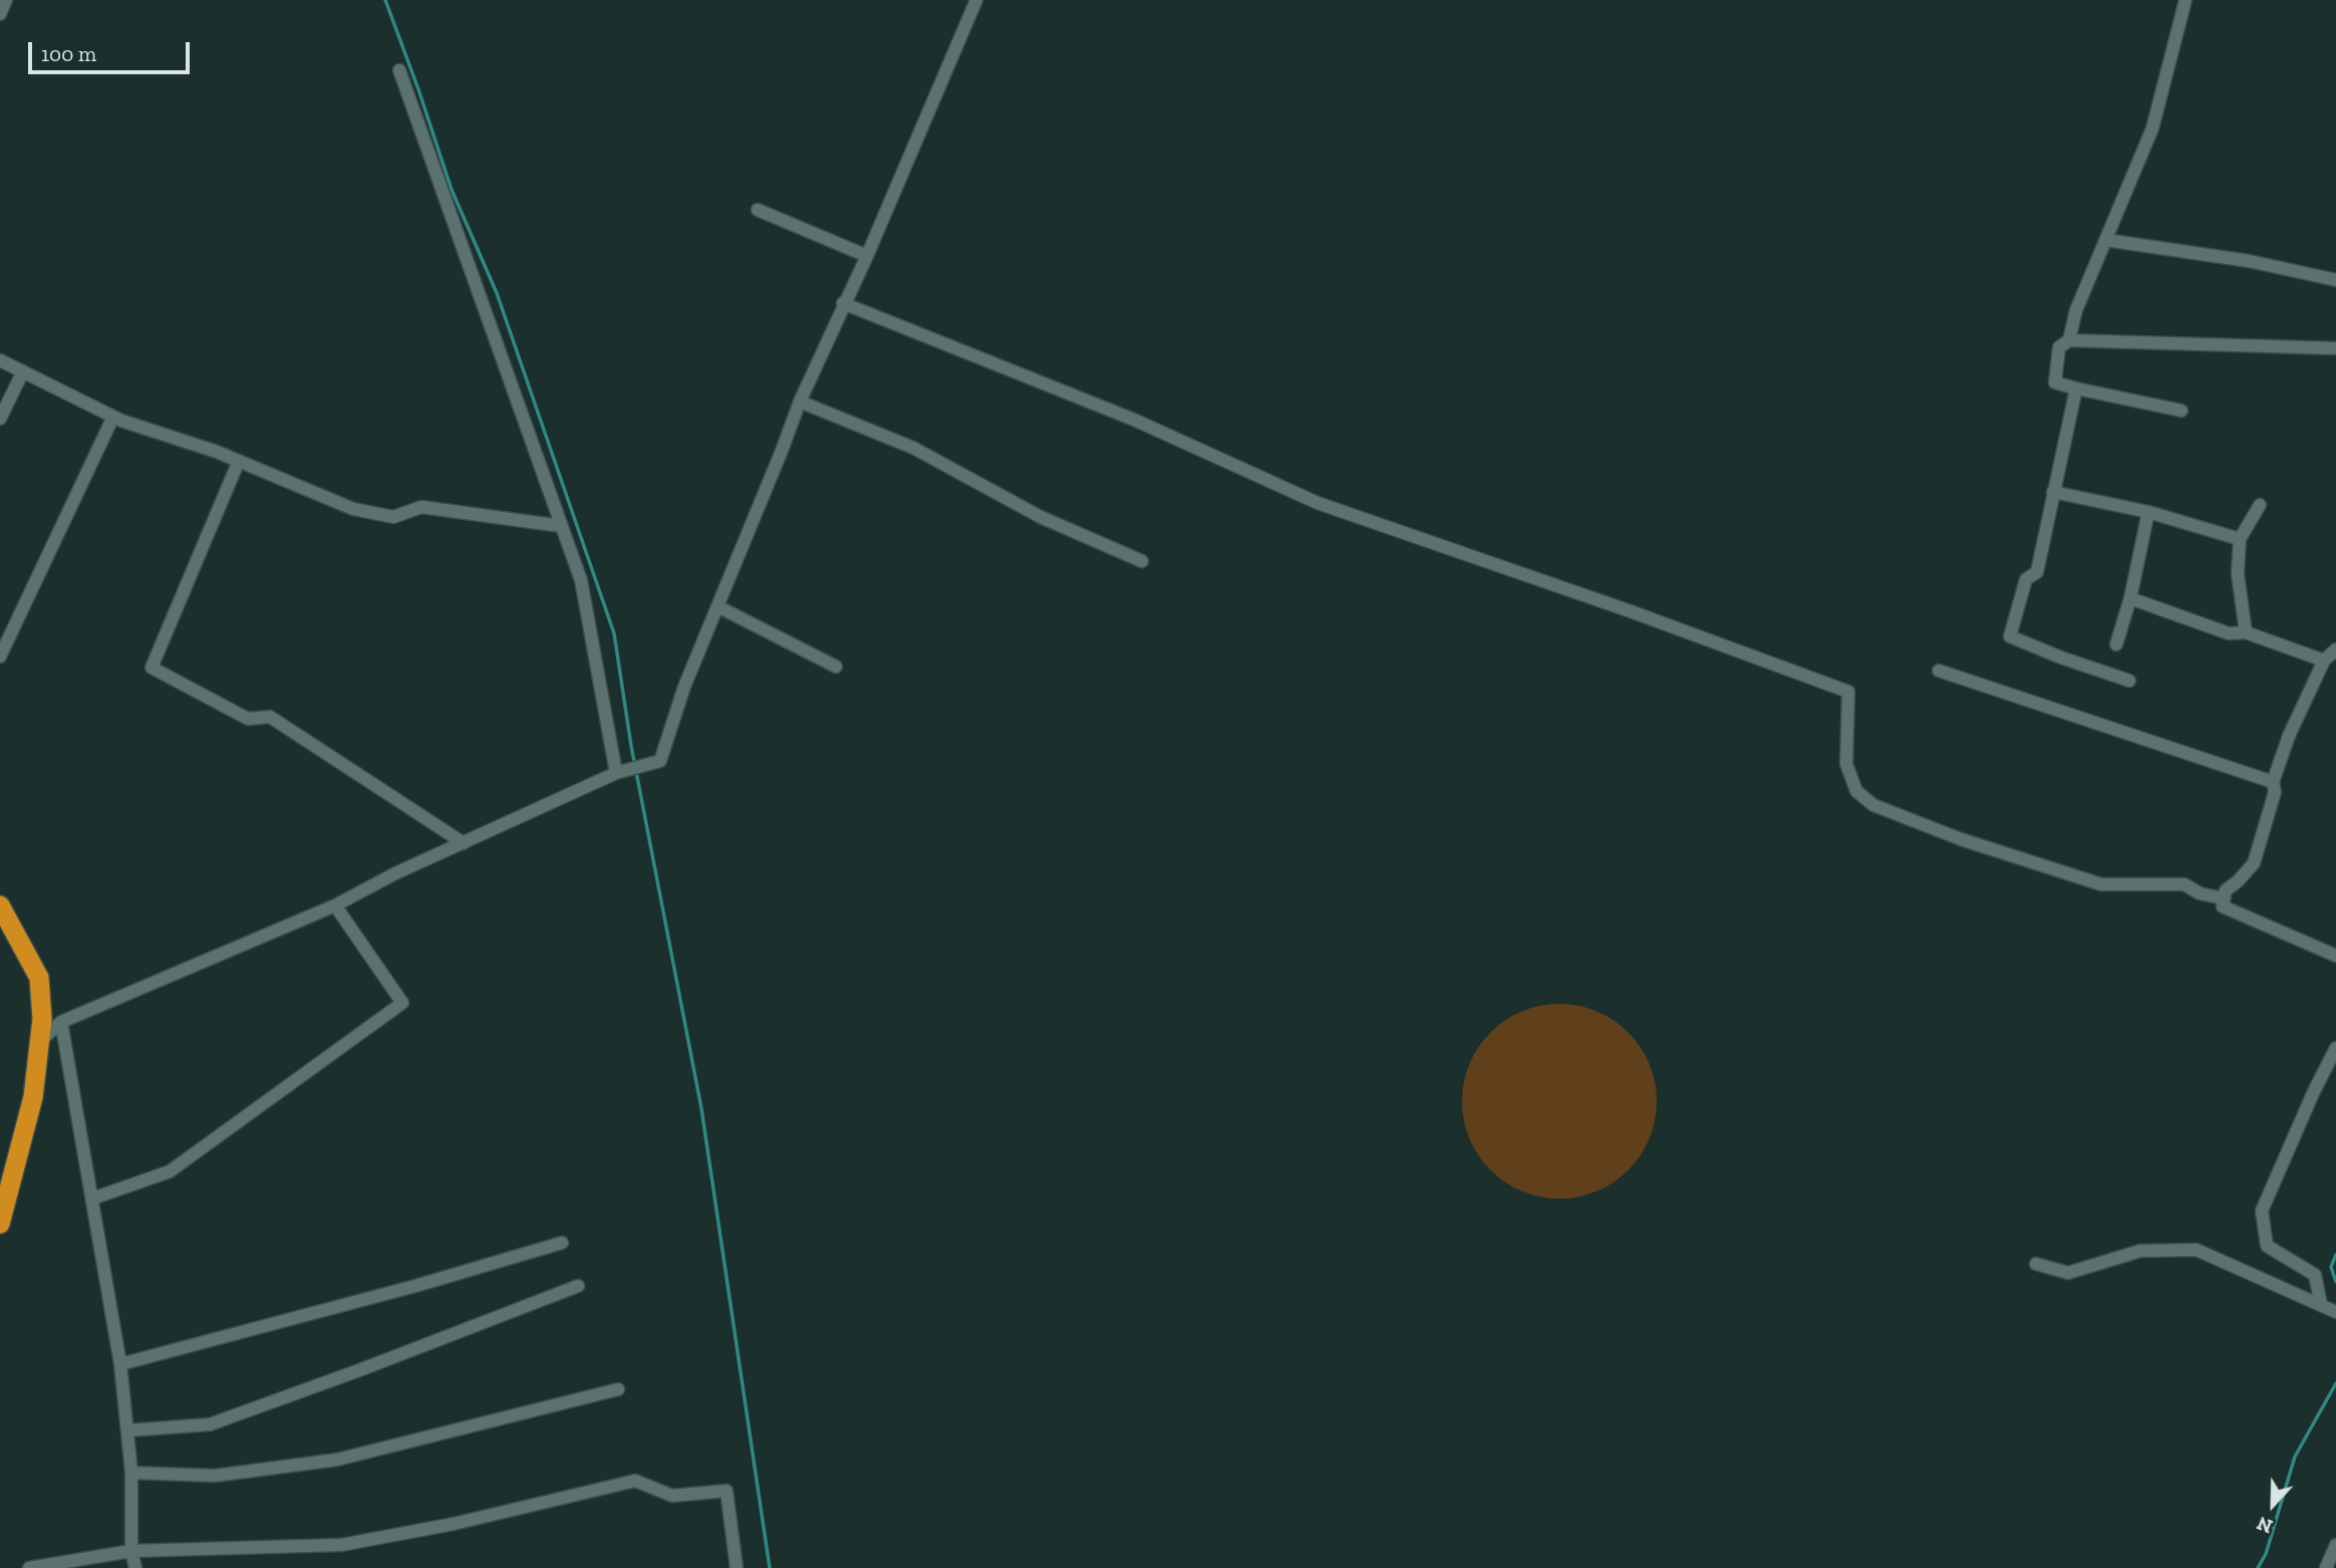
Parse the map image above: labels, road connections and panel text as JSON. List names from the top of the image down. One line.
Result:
{"scale_bar":"100 m","north":"bottom"}
